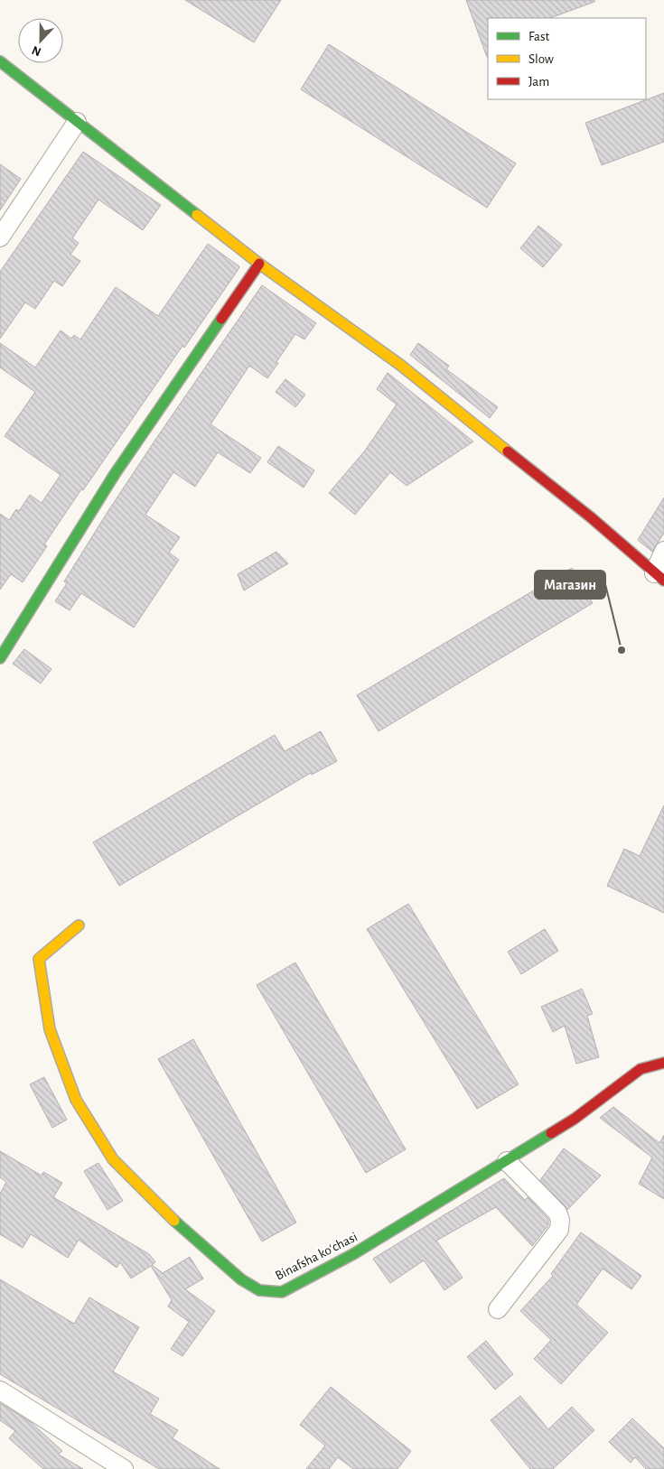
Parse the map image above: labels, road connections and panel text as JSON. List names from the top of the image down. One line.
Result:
{"streets":{"street":["Binafsha koʻchasi"]},"places":["Магазин"],"legend":["Fast","Slow","Jam"],"north":"bottom"}
